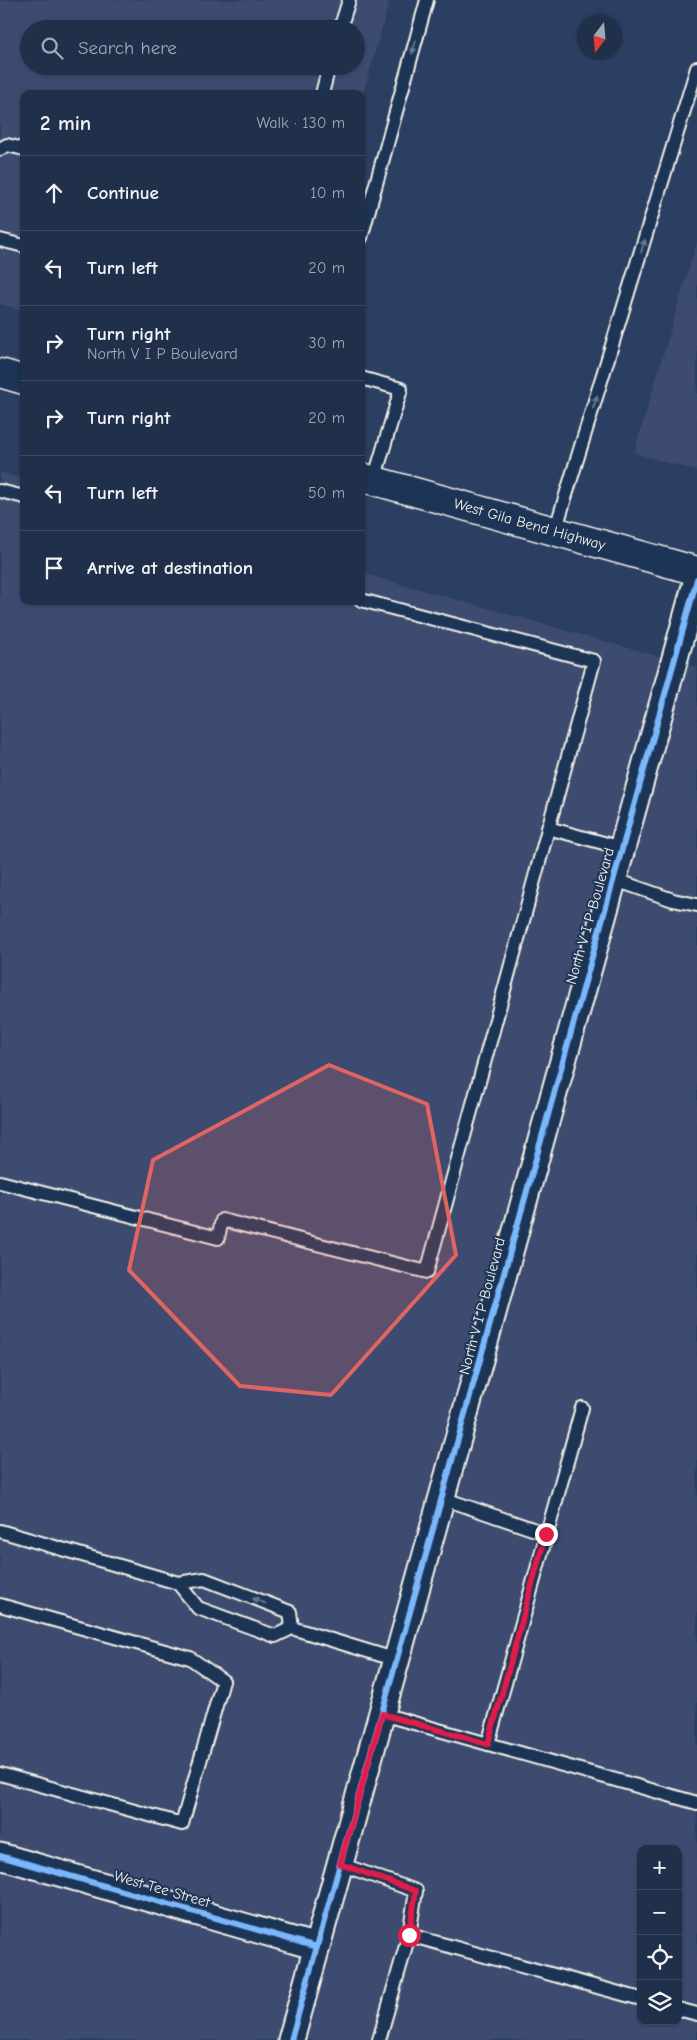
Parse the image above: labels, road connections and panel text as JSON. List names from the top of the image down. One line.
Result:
{"streets":{"main road":["West Gila Bend Highway"],"street":["North V I P Boulevard","West Tee Street"]},"crossings":[["North V I P Boulevard","West Tee Street"]],"north":"bottom","page":{"search":"Search here","heading":["2 min","Walk · 130 m"],"list":[["Continue","10 m"],["Turn left","20 m"],["Turn right","North V I P Boulevard","30 m"],["Turn right","20 m"],["Turn left","50 m"],"Arrive at destination"],"map_buttons":["+","−"]}}
